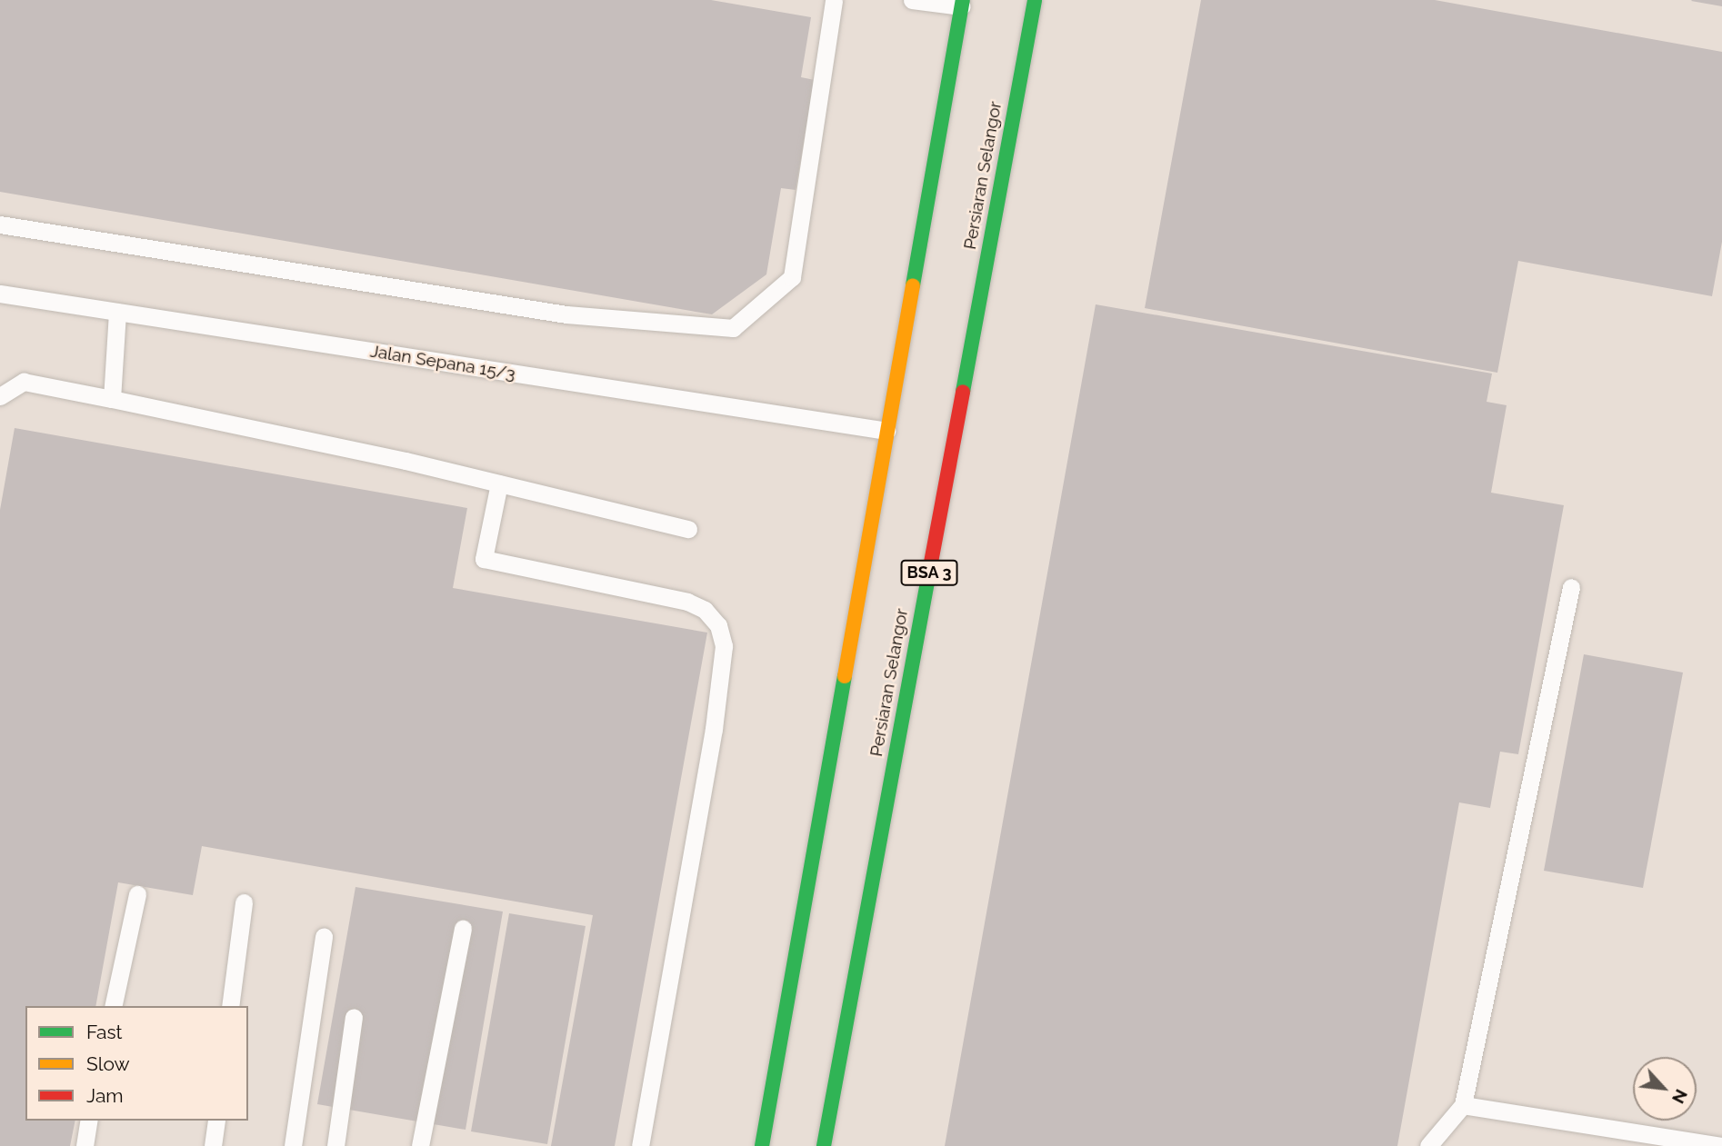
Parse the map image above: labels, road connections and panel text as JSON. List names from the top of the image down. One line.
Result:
{"streets":{"main road":["Persiaran Selangor","BSA 3"],"lane":["Jalan Sepana 15/3"]},"legend":["Fast","Slow","Jam"],"north":"bottom right"}
